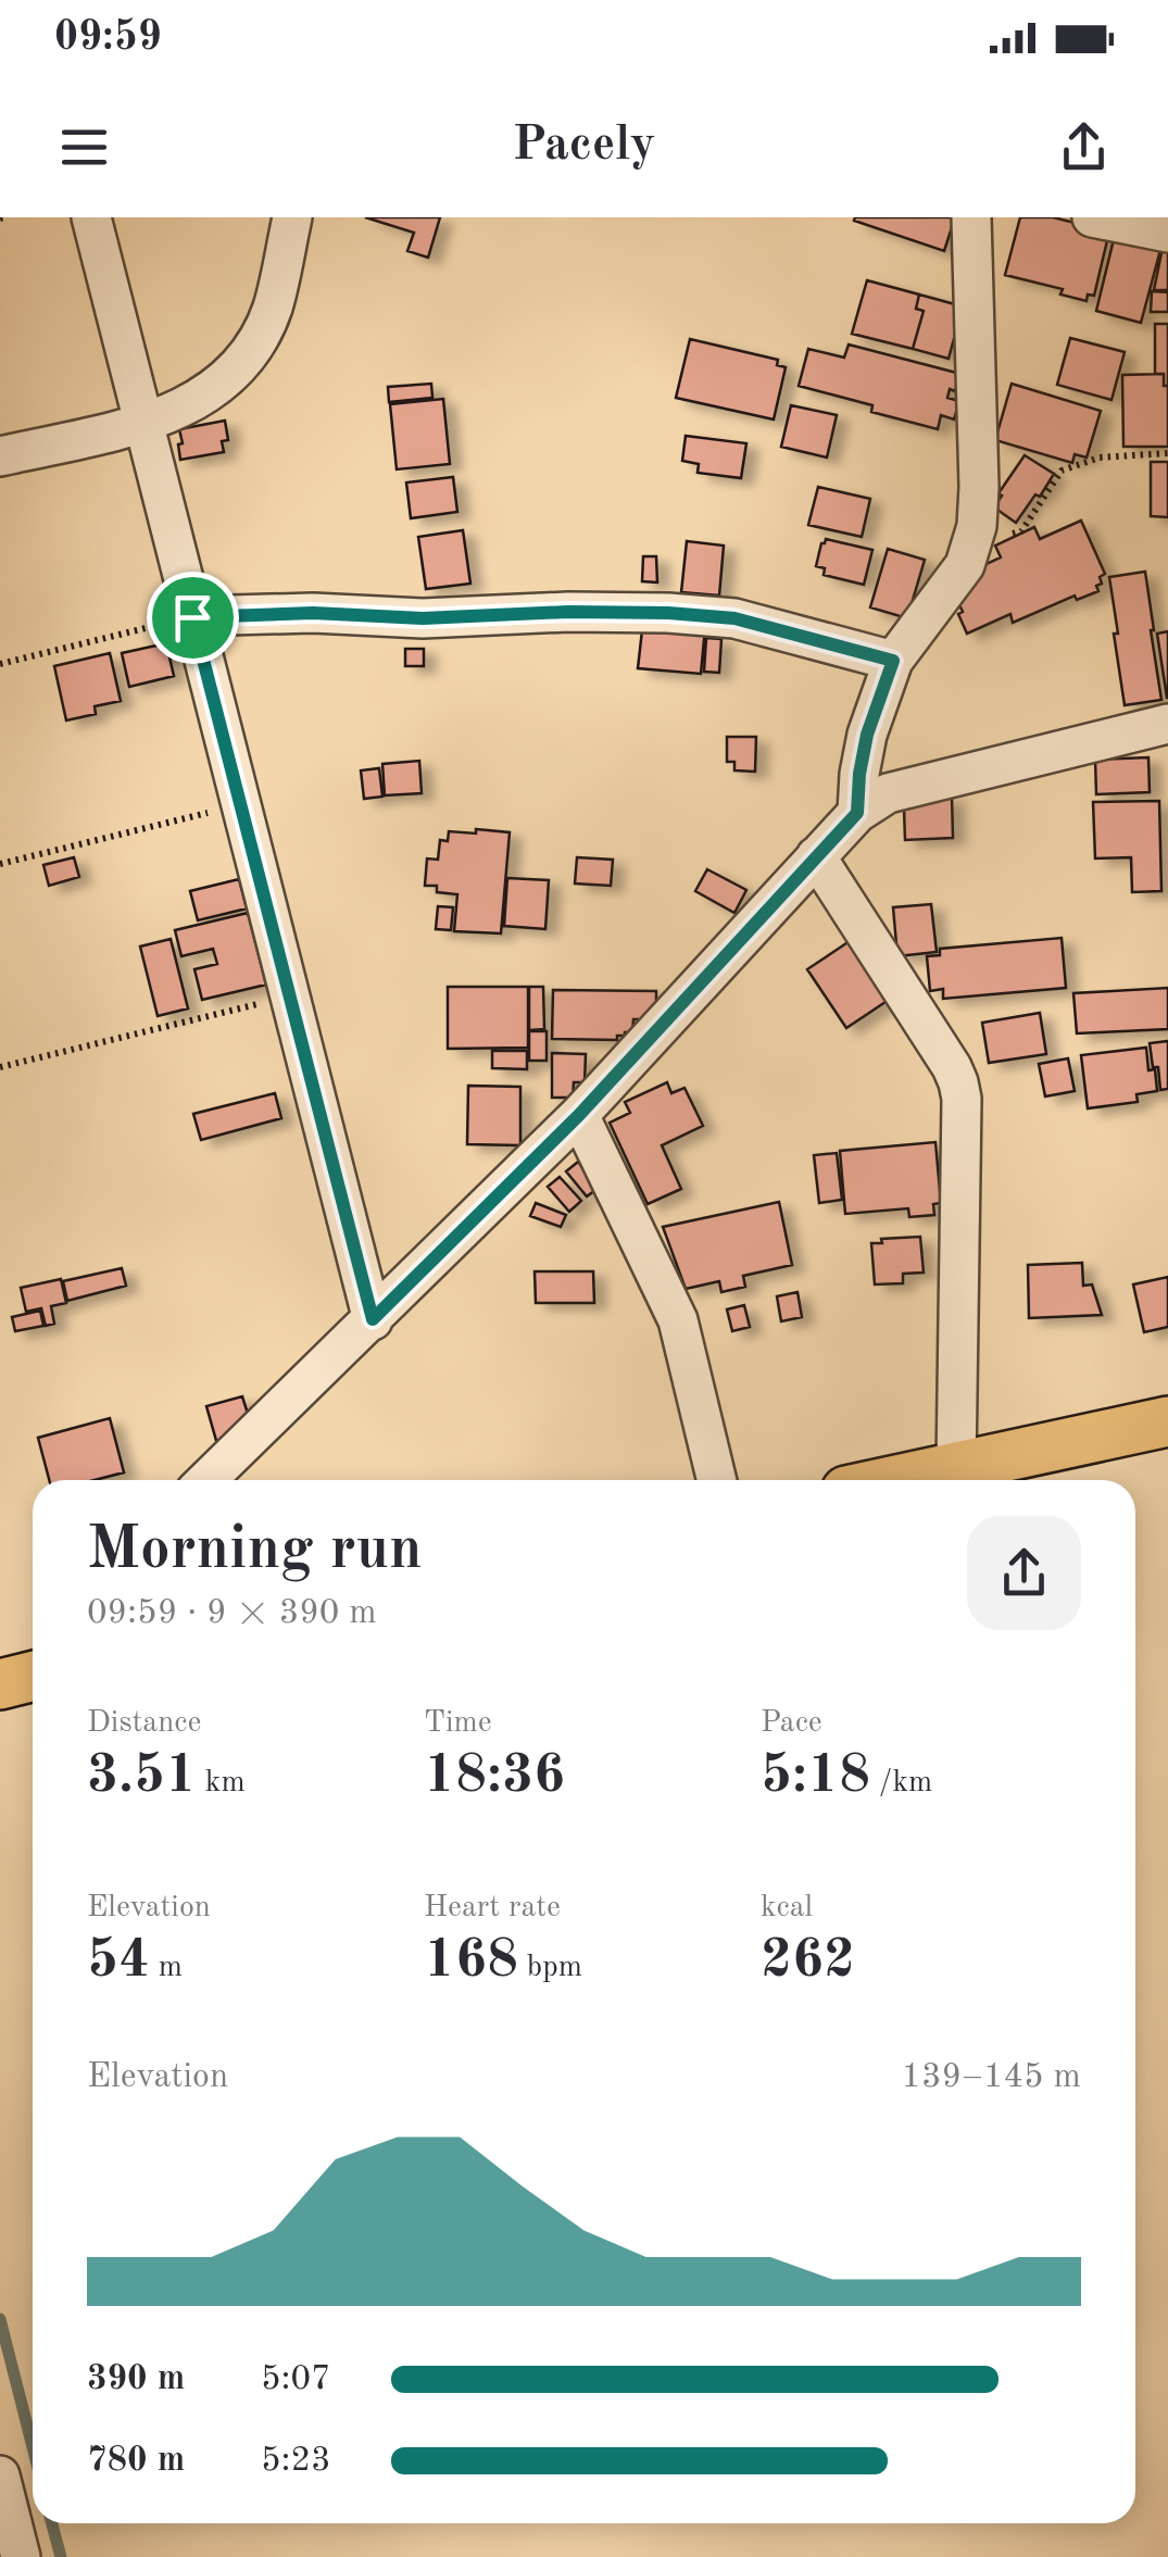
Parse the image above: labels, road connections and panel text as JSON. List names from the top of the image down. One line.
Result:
{"page":{"status":"09:59","header":"Pacely","heading":["Morning run","09:59 · 9 × 390 m"],"stats":[["Distance","3.51 km"],["Time","18:36"],["Pace","5:18 /km"],["Elevation","54 m"],["Heart rate","168 bpm"],["kcal","262"]],"chart":["Elevation","139–145 m"],"list":[{"name":"390 m","note":"5:07"},{"name":"780 m","note":"5:23"}]}}
